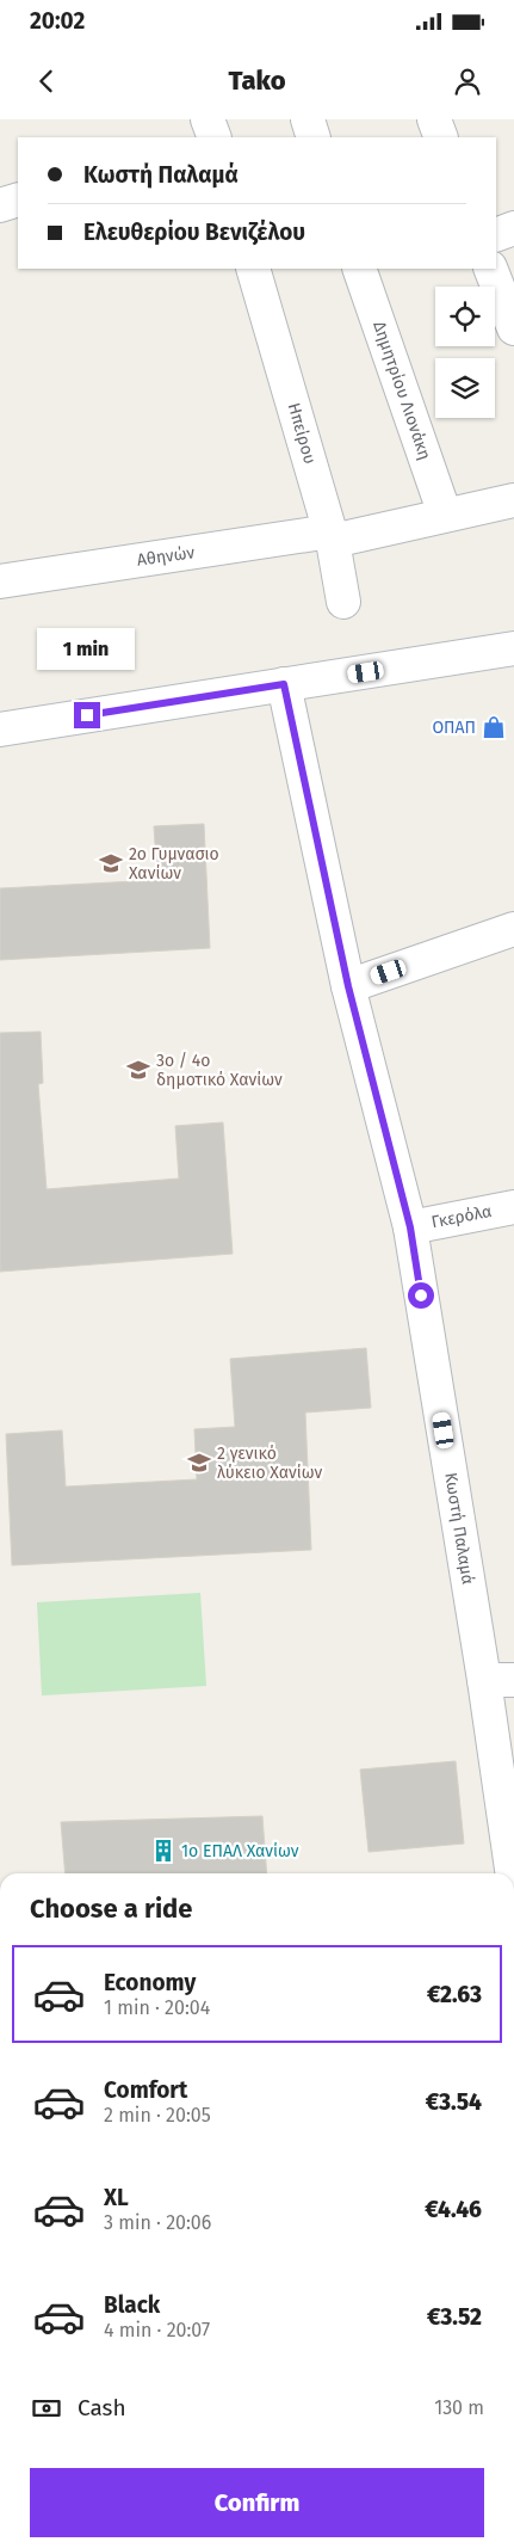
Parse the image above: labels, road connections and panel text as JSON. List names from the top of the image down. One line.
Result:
{"streets":{"street":["Δημητρίου Λιονάκη","Ηπείρου","Αθηνών","Γκερόλα","Κωστή Παλαμά"]},"crossings":[["Δημητρίου Λιονάκη","Αθηνών"],["Ηπείρου","Αθηνών"],["Γκερόλα","Κωστή Παλαμά"]],"places":{"shop":["ΟΠΑΠ"],"school or university":["2ο Γυμνασιο Χανίων","3ο / 4ο δημοτικό Χανίων","2 γενικό λύκειο Χανίων"],"building":["1ο ΕΠΑΛ Χανίων"]},"page":{"status":"20:02","header":"Tako","banner":["Κωστή Παλαμά","Ελευθερίου Βενιζέλου"],"bubble":"1 min","heading":"Choose a ride","list":[{"name":"Economy","note":"1 min · 20:04","value":"€2.63"},{"name":"Comfort","note":"2 min · 20:05","value":"€3.54"},{"name":"XL","note":"3 min · 20:06","value":"€4.46"},{"name":"Black","note":"4 min · 20:07","value":"€3.52"}],"pay":["Cash","130 m"],"buttons":"Confirm"}}
